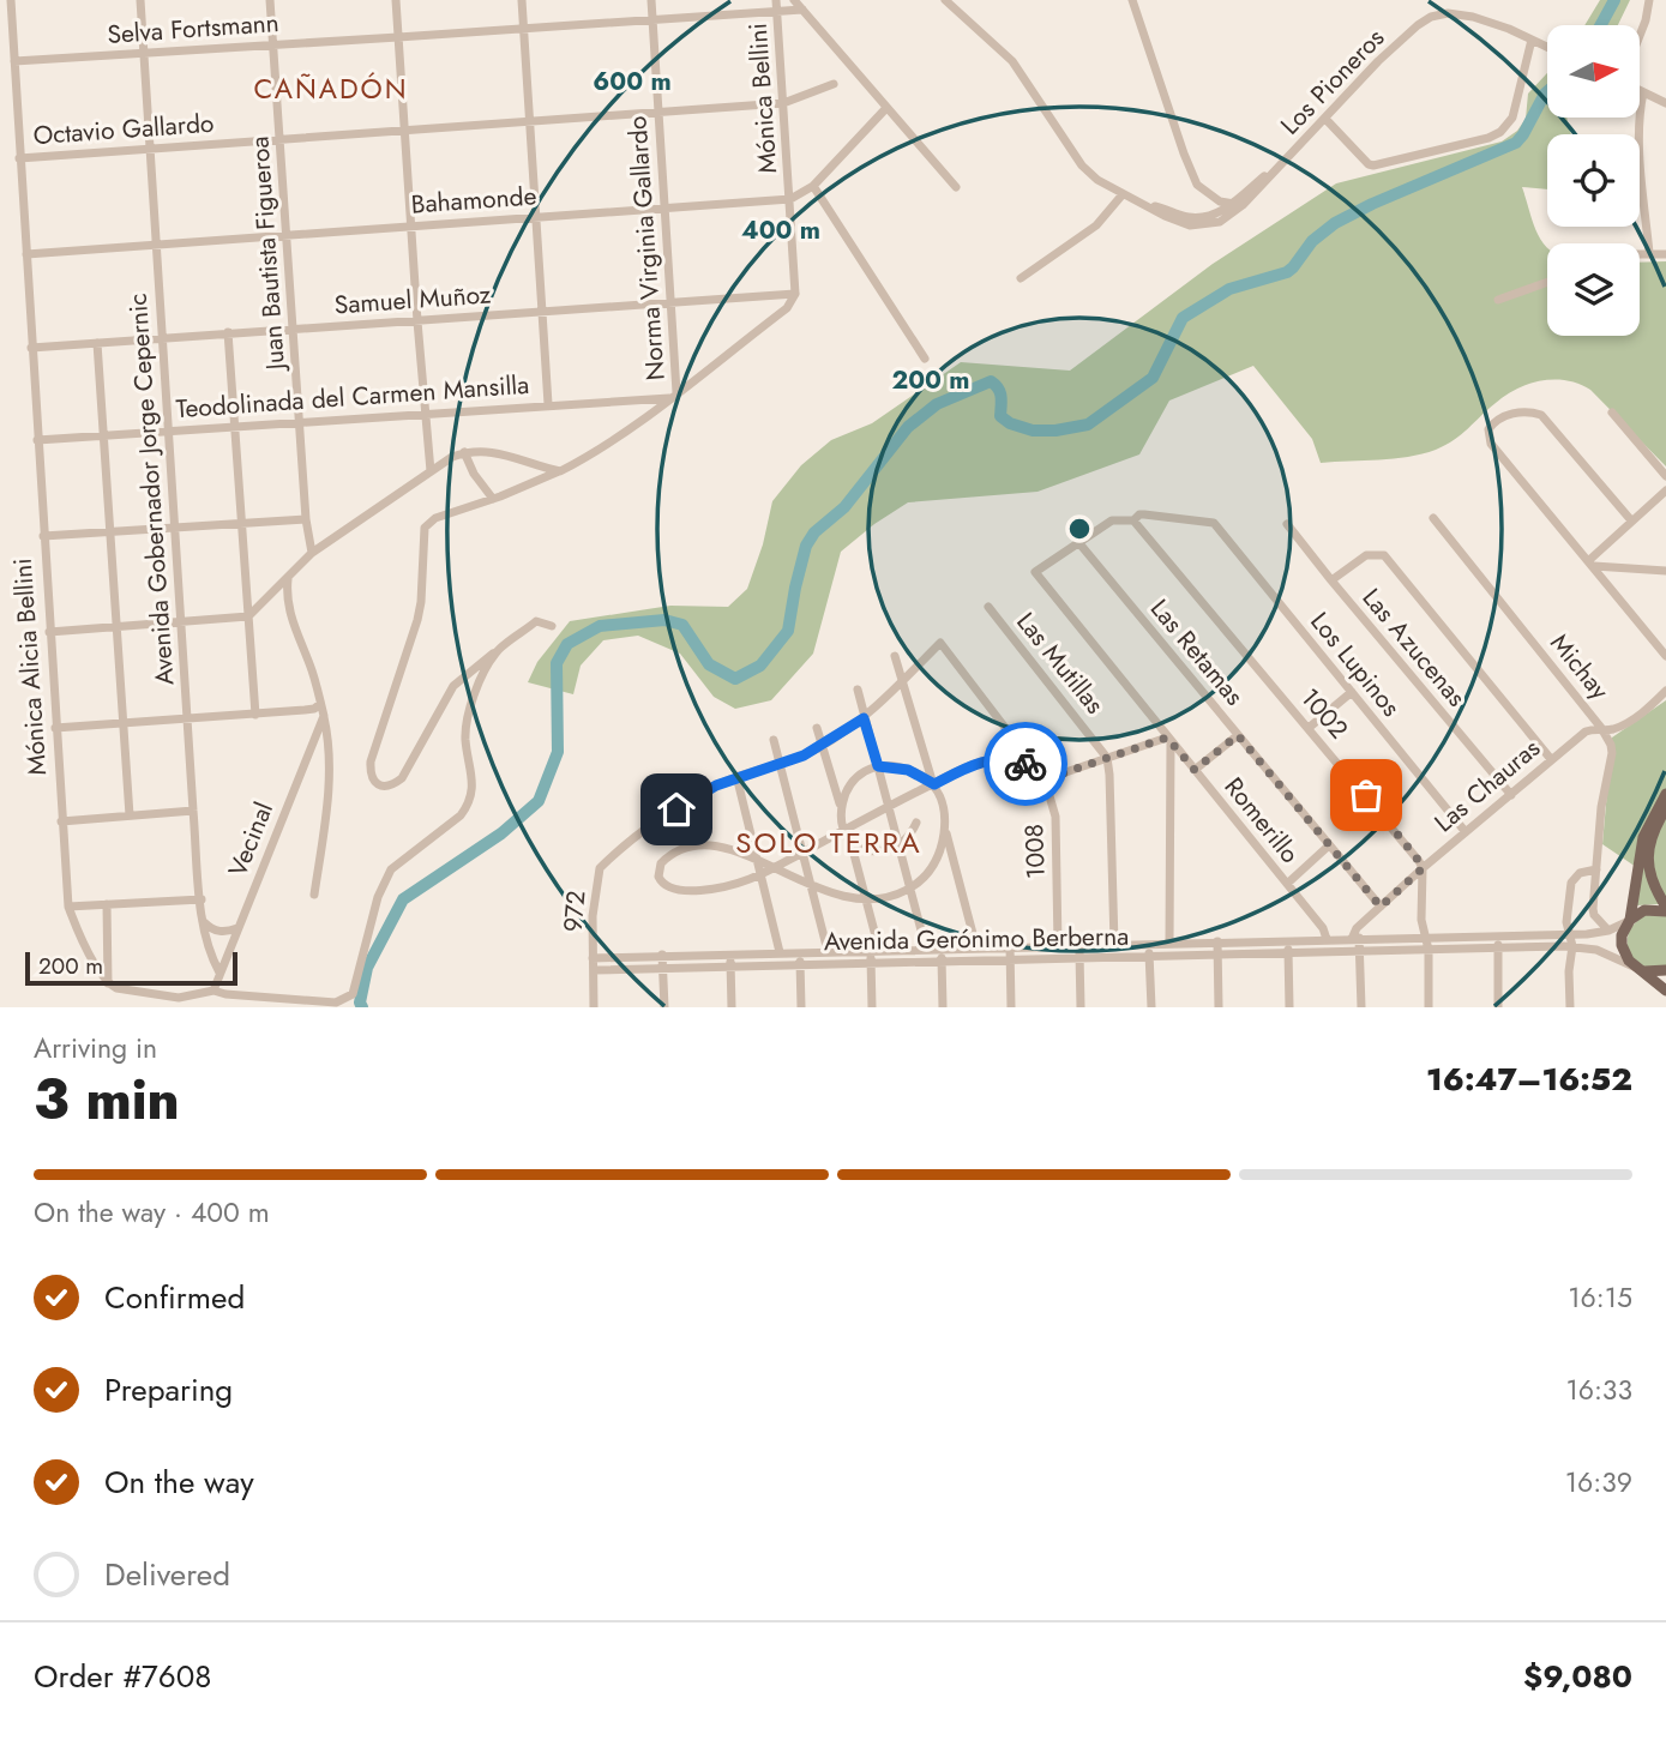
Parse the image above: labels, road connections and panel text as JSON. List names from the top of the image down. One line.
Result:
{"streets":{"street":["Selva Fortsmann","Los Pioneros","Mónica Bellini","Octavio Gallardo","Bahamonde","Norma Virginia Gallardo","Juan Bautista Figueroa","Samuel Muñoz","Teodolinada del Carmen Mansilla","Avenida Gobernador Jorge Cepernic","Las Azucenas","Las Retamas","Las Mutillas","Los Lupinos","Mónica Alicia Bellini","Michay","1002","Las Chauras","Romerillo","Vecinal","1008","972","Avenida Gerónimo Berberna"]},"crossings":[["Selva Fortsmann","Mónica Bellini"],["Selva Fortsmann","Norma Virginia Gallardo"],["Selva Fortsmann","Juan Bautista Figueroa"],["Selva Fortsmann","Avenida Gobernador Jorge Cepernic"],["Selva Fortsmann","Mónica Alicia Bellini"],["Mónica Bellini","Octavio Gallardo"],["Mónica Bellini","Bahamonde"],["Mónica Bellini","Samuel Muñoz"],["Octavio Gallardo","Norma Virginia Gallardo"],["Octavio Gallardo","Juan Bautista Figueroa"],["Octavio Gallardo","Avenida Gobernador Jorge Cepernic"],["Octavio Gallardo","Mónica Alicia Bellini"],["Bahamonde","Norma Virginia Gallardo"],["Bahamonde","Juan Bautista Figueroa"],["Bahamonde","Avenida Gobernador Jorge Cepernic"],["Bahamonde","Mónica Alicia Bellini"],["Norma Virginia Gallardo","Samuel Muñoz"],["Norma Virginia Gallardo","Teodolinada del Carmen Mansilla"],["Juan Bautista Figueroa","Samuel Muñoz"],["Juan Bautista Figueroa","Teodolinada del Carmen Mansilla"],["Samuel Muñoz","Avenida Gobernador Jorge Cepernic"],["Samuel Muñoz","Mónica Alicia Bellini"],["Teodolinada del Carmen Mansilla","Avenida Gobernador Jorge Cepernic"],["Teodolinada del Carmen Mansilla","Mónica Alicia Bellini"],["Avenida Gobernador Jorge Cepernic","Vecinal"],["Las Azucenas","Las Chauras"],["Las Retamas","Las Chauras"],["Las Retamas","Romerillo"],["Los Lupinos","1002"],["Los Lupinos","Las Chauras"],["Michay","Las Chauras"],["Michay","Avenida Gerónimo Berberna"],["1002","Las Chauras"],["Las Chauras","Avenida Gerónimo Berberna"],["Romerillo","Avenida Gerónimo Berberna"],["1008","972"],["1008","Avenida Gerónimo Berberna"],["972","Avenida Gerónimo Berberna"]],"districts":["CAÑADÓN","SOLO TERRA"],"scale_bar":"200 m","north":"right","page":{"scale":"200 m","heading":["3 min","Arriving in","16:47–16:52"],"panel":["Order #7608","$9,080"],"bar":"On the way · 400 m","list":[["Confirmed","16:15"],["Preparing","16:33"],["On the way","16:39"],"Delivered"]},"rings":["600 m","400 m","200 m"]}
